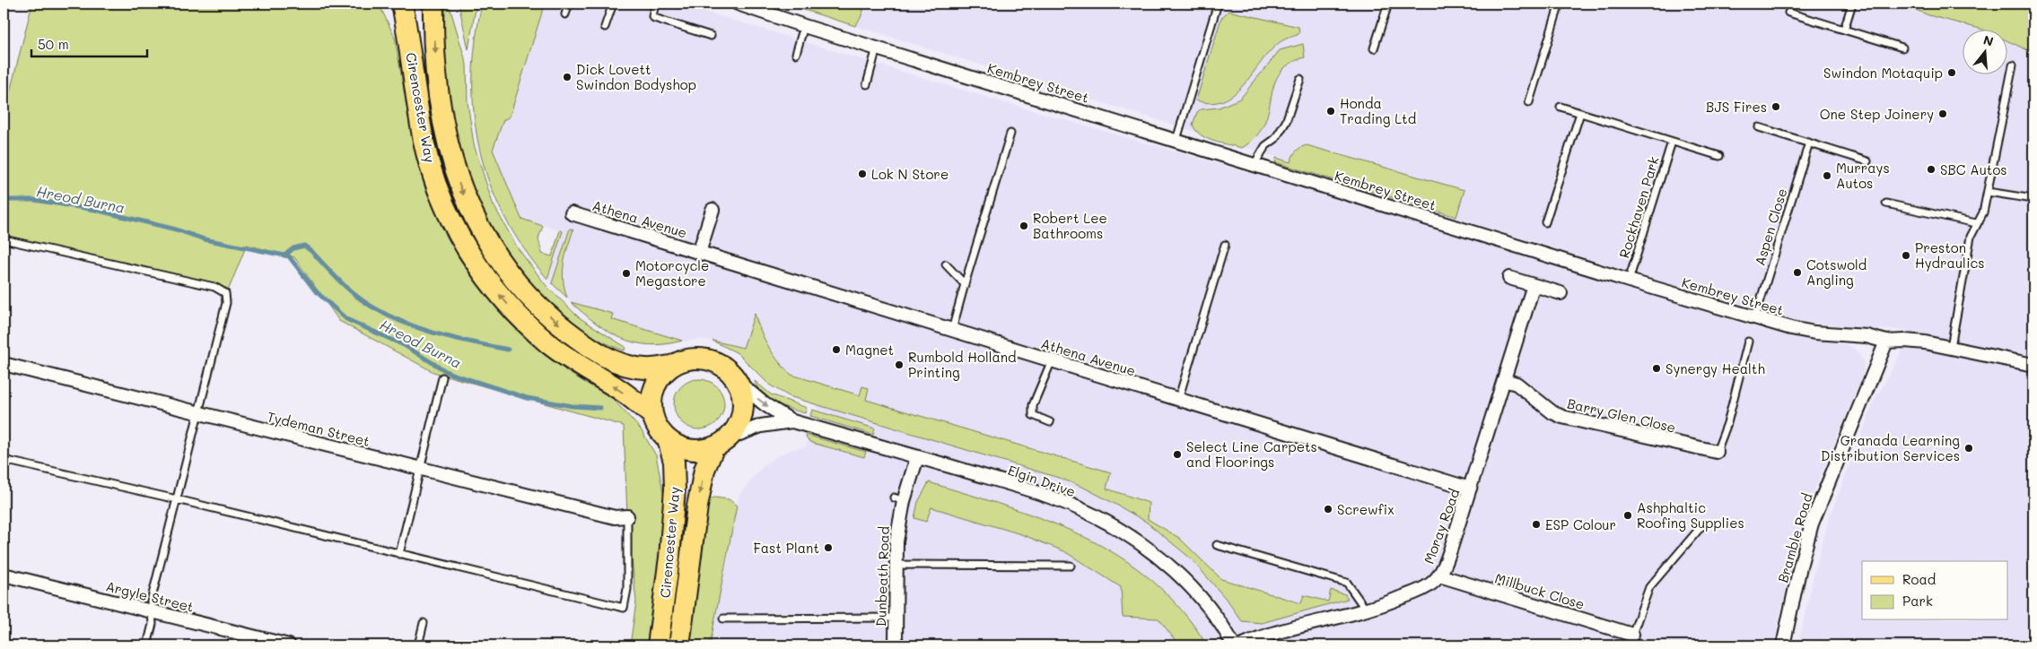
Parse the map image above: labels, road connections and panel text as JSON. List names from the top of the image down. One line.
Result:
{"streets":{"main road":["Cirencester Way"],"street":["Kembrey Street","Athena Avenue","Barry Glen Close","Tydeman Street","Elgin Drive","Moray Road","Bramble Road","Dunbeath Road","Millbuck Close","Argyle Street"],"lane":["Rockhaven Park","Aspen Close"]},"crossings":[["Kembrey Street","Rockhaven Park"],["Kembrey Street","Aspen Close"],["Kembrey Street","Bramble Road"],["Cirencester Way","Elgin Drive"],["Athena Avenue","Moray Road"],["Barry Glen Close","Moray Road"],["Elgin Drive","Dunbeath Road"],["Moray Road","Millbuck Close"]],"water":["Hreod Burna"],"places":["Swindon Motaquip","Dick Lovett Swindon Bodyshop","BJS Fires","Honda Trading Ltd","One Step Joinery","SBC Autos","Lok N Store","Murrays Autos","Robert Lee Bathrooms","Preston Hydraulics","Cotswold Angling","Motorcycle Megastore","Magnet","Rumbold Holland Printing","Synergy Health","Granada Learning Distribution Services","Select Line Carpets and Floorings","Screwfix","Ashphaltic Roofing Supplies","ESP Colour","Fast Plant"],"legend":["Road","Park"],"scale_bar":"50 m","north":"top"}
